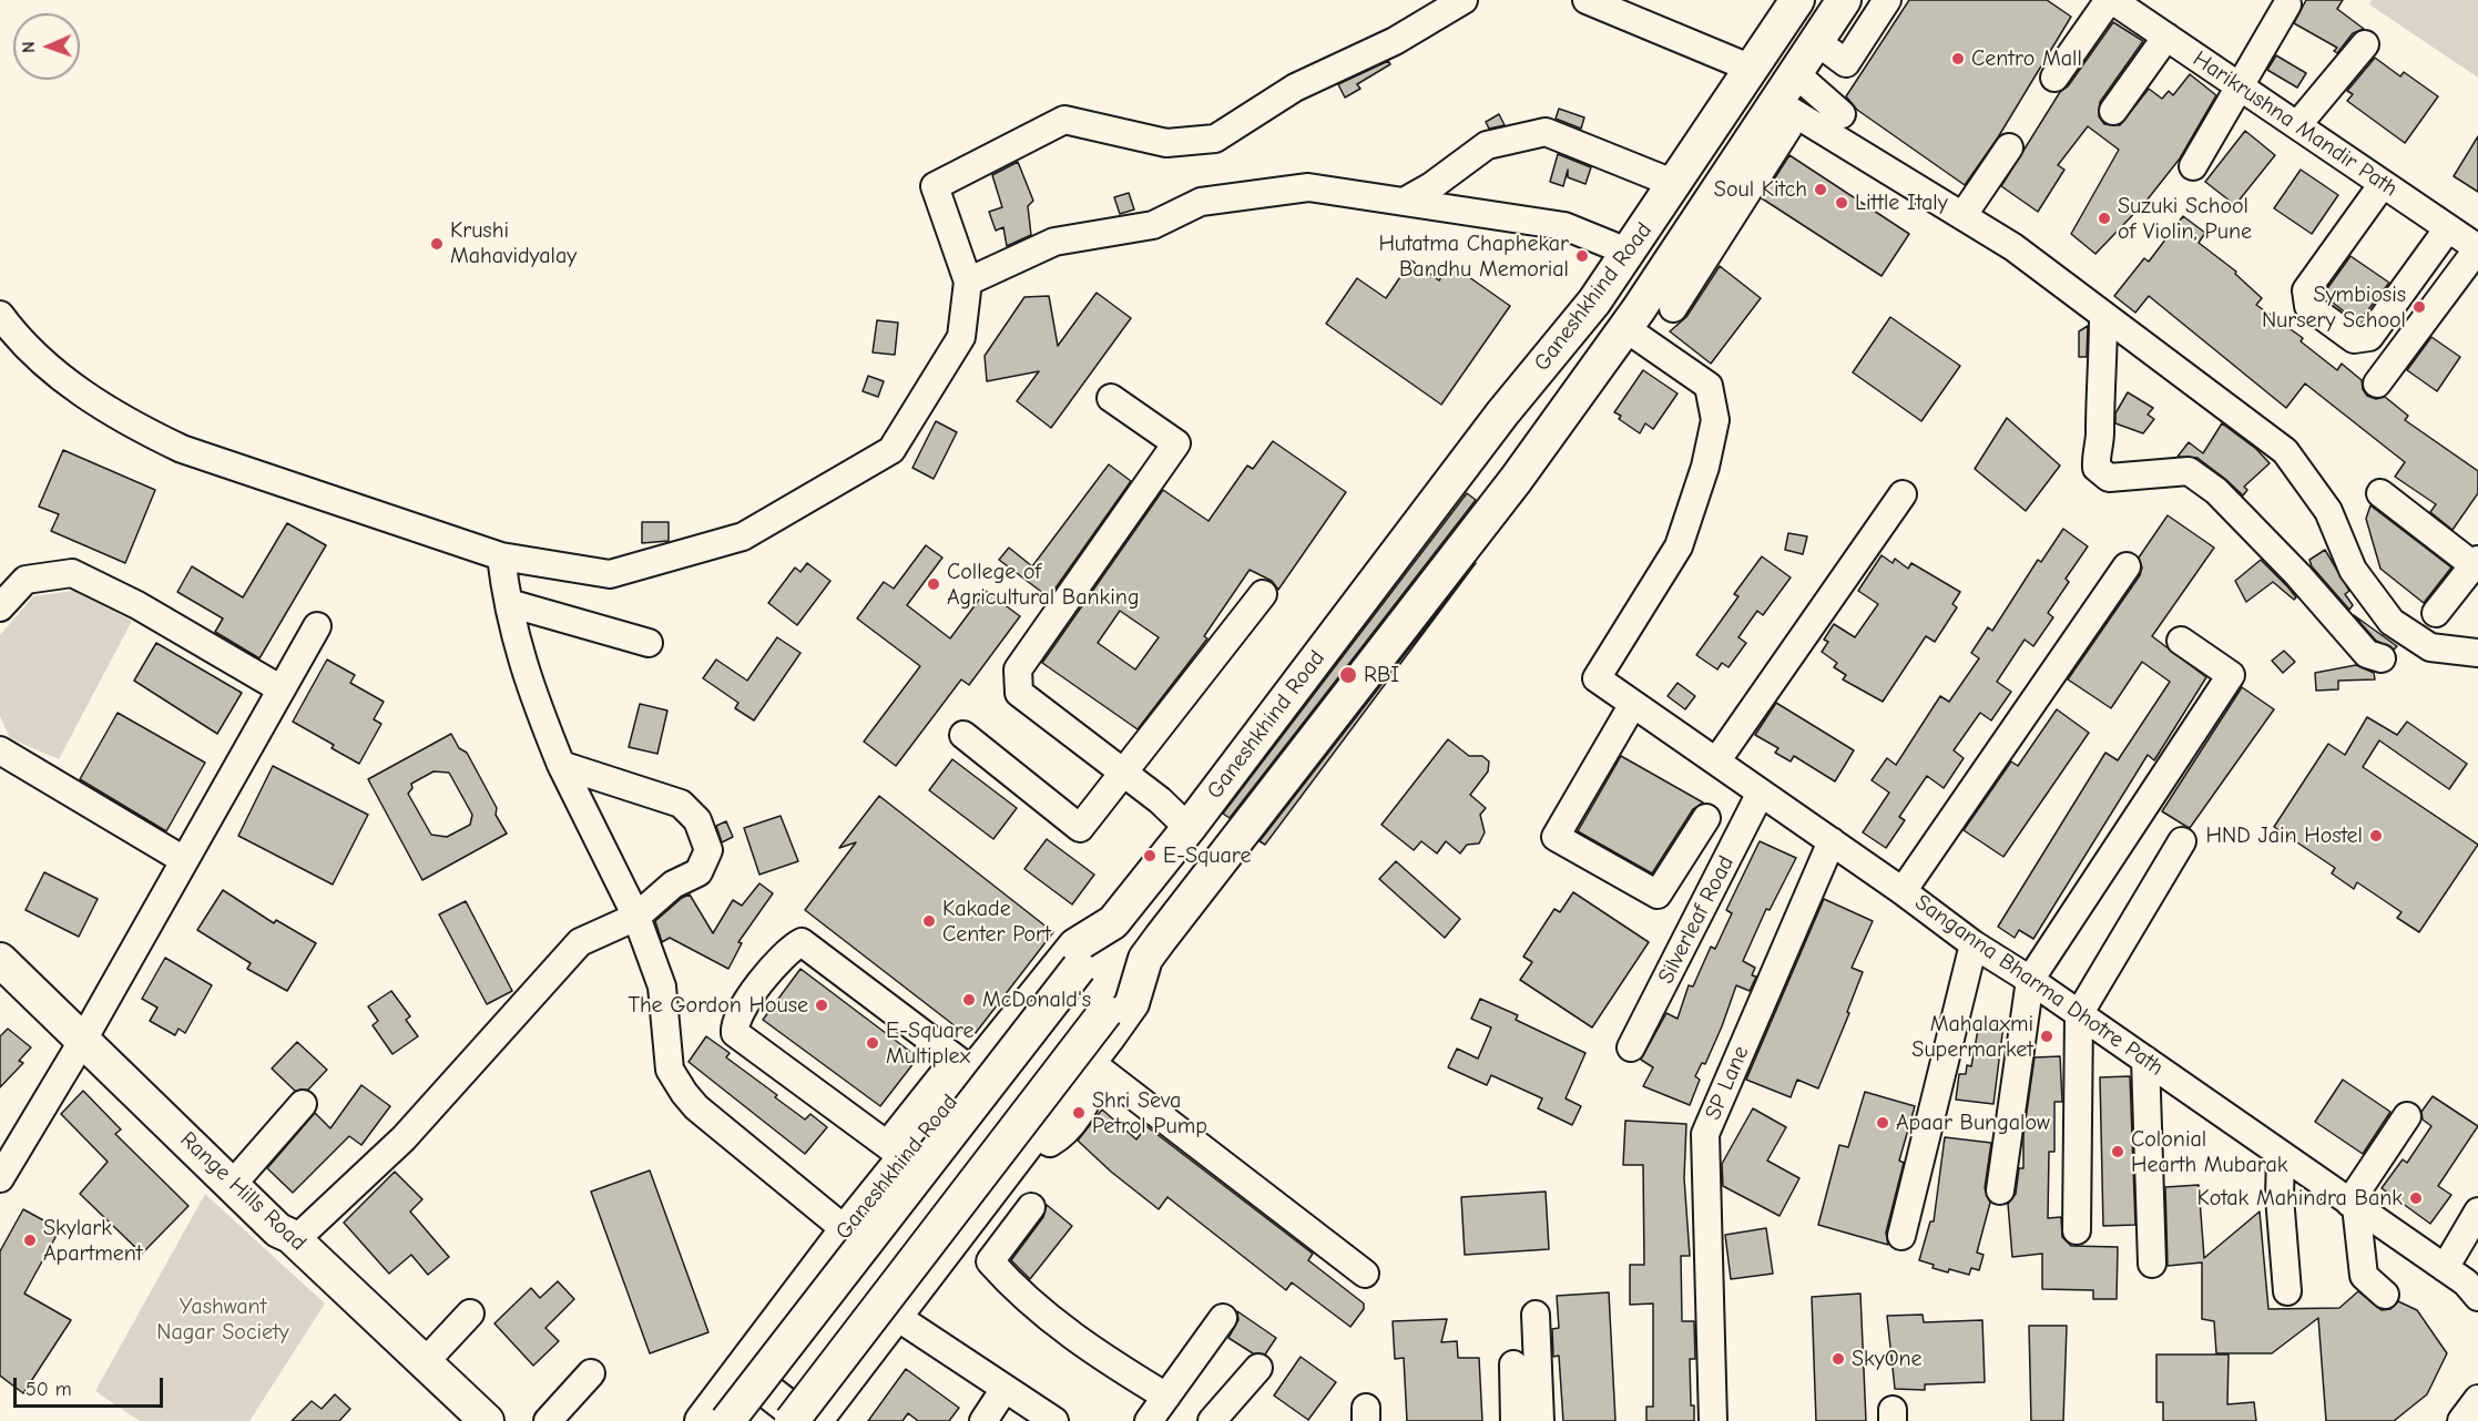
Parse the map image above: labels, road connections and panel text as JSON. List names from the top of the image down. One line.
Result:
{"streets":{"main road":["Ganeshkhind Road","Range Hills Road"],"street":["Harikrushna Mandir Path","Silverleaf Road","Sanganna Bharma Dhotre Path","SP Lane"]},"crossings":[["Ganeshkhind Road","Sanganna Bharma Dhotre Path"],["Silverleaf Road","Sanganna Bharma Dhotre Path"],["Sanganna Bharma Dhotre Path","SP Lane"]],"parks":["Yashwant Nagar Society"],"places":["Centro Mall","Soul Kitch","Little Italy","Suzuki School of Violin, Pune","Krushi Mahavidyalay","Hutatma Chaphekar Bandhu Memorial","Symbiosis Nursery School","College of Agricultural Banking","RBI","HND Jain Hostel","E-Square","Kakade Center Port","McDonald's","The Gordon House","Mahalaxmi Supermarket","E-Square Multiplex","Shri Seva Petrol Pump","Apaar Bungalow","Colonial Hearth Mubarak","Kotak Mahindra Bank","Skylark Apartment","SkyOne"],"scale_bar":"50 m","north":"left"}
